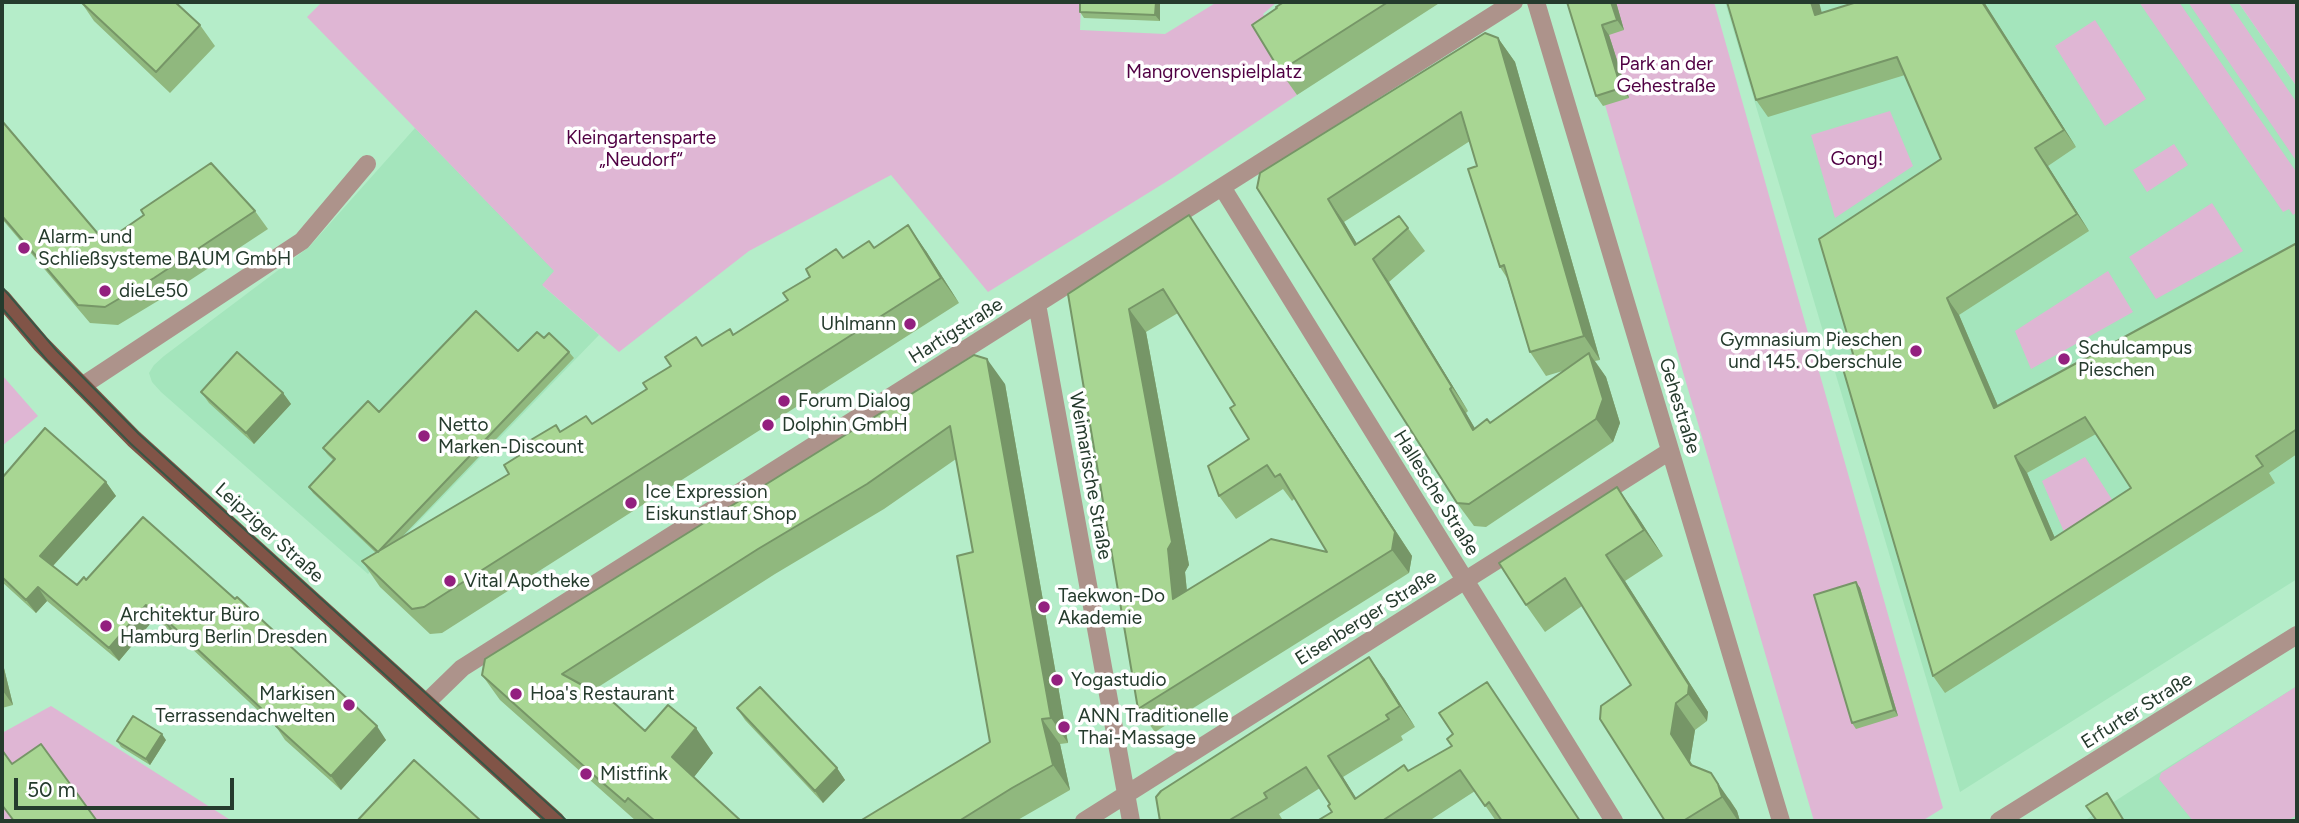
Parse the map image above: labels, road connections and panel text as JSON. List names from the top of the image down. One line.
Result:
{"streets":{"main road":["Leipziger Straße"],"street":["Hartigstraße","Gehestraße","Weimarische Straße","Hallesche Straße","Eisenberger Straße","Erfurter Straße"]},"crossings":[["Hartigstraße","Weimarische Straße"],["Hartigstraße","Hallesche Straße"],["Hartigstraße","Leipziger Straße"],["Gehestraße","Eisenberger Straße"],["Weimarische Straße","Eisenberger Straße"],["Hallesche Straße","Eisenberger Straße"]],"parks":["Park an der Gehestraße","Mangrovenspielplatz","Kleingartensparte „Neudorf“","Gong!"],"places":["Alarm- und Schließsysteme BAUM GmbH","dieLe50","Uhlmann","Gymnasium Pieschen und 145. Oberschule","Schulcampus Pieschen","Forum Dialog","Dolphin GmbH","Netto Marken-Discount","Ice Expression Eiskunstlauf Shop","Vital Apotheke","Taekwon-Do Akademie","Architektur Büro Hamburg Berlin Dresden","Yogastudio","Hoa's Restaurant","Markisen Terrassendachwelten","ANN Traditionelle Thai-Massage","Mistfink"],"scale_bar":"50 m"}
